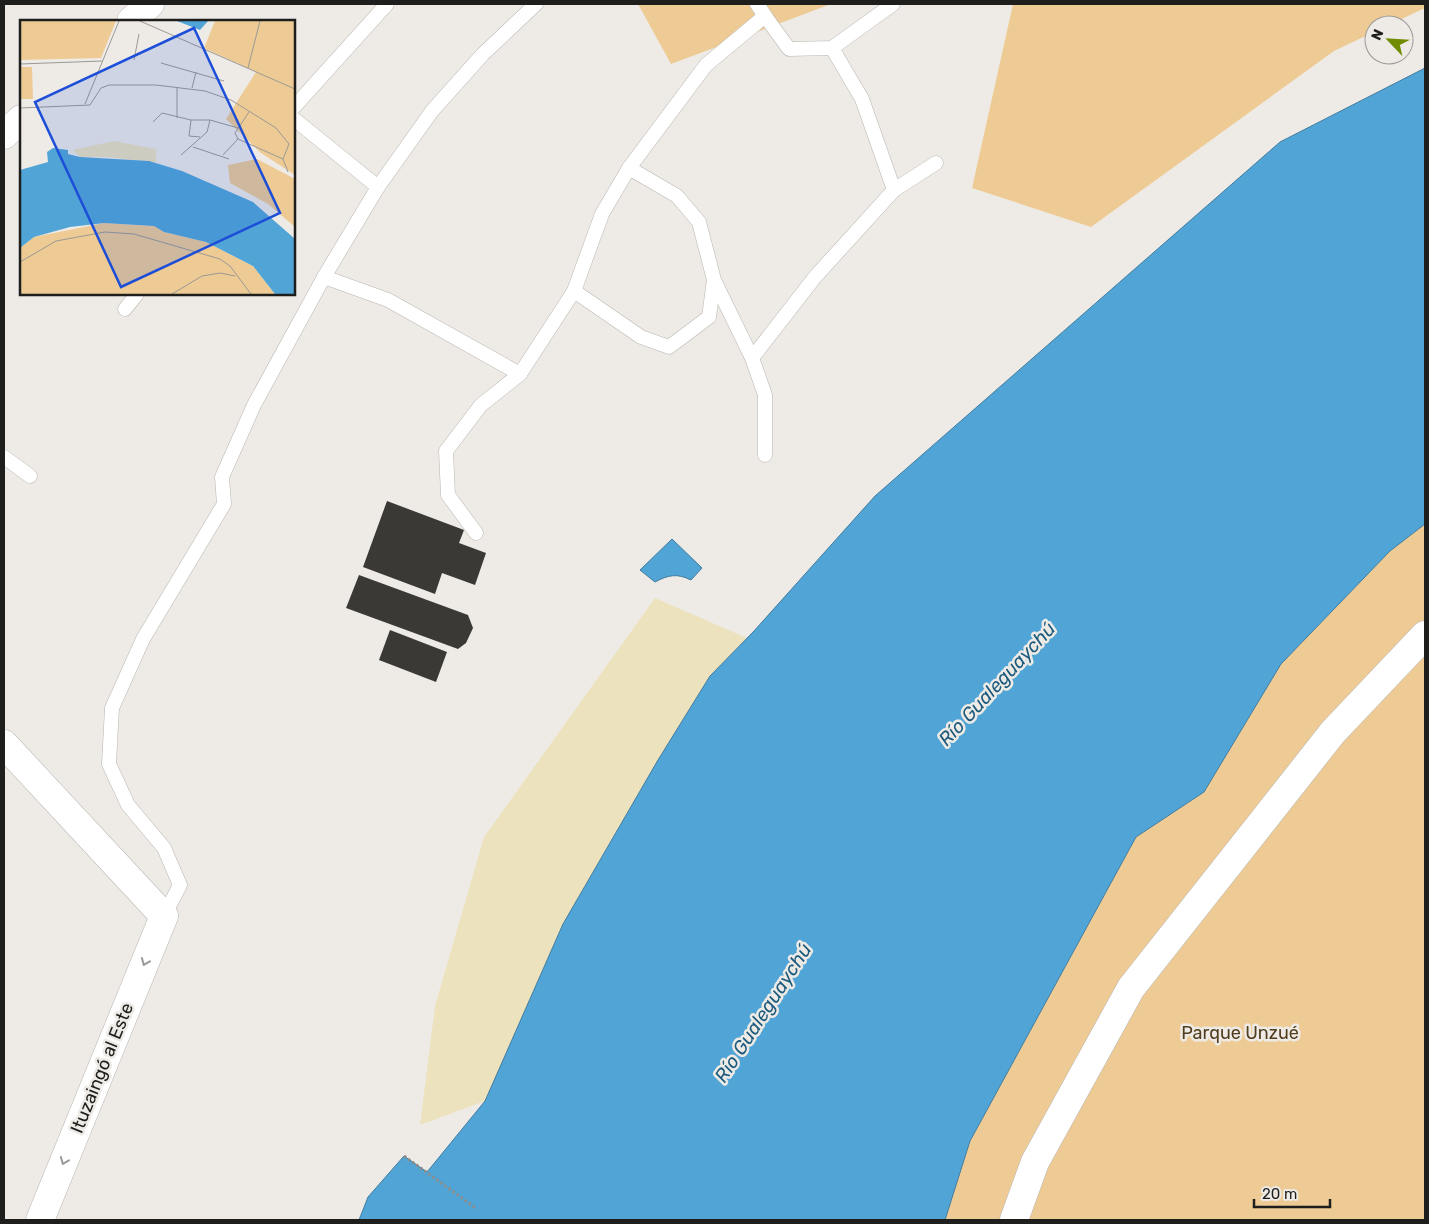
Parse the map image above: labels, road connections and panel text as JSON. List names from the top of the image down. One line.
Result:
{"streets":{"street":["Ituzaingó al Este"]},"one_way":["Ituzaingó al Este"],"water":["Río Gualeguaychú"],"parks":["Parque Unzué"],"scale_bar":"20 m","north":"top left"}
